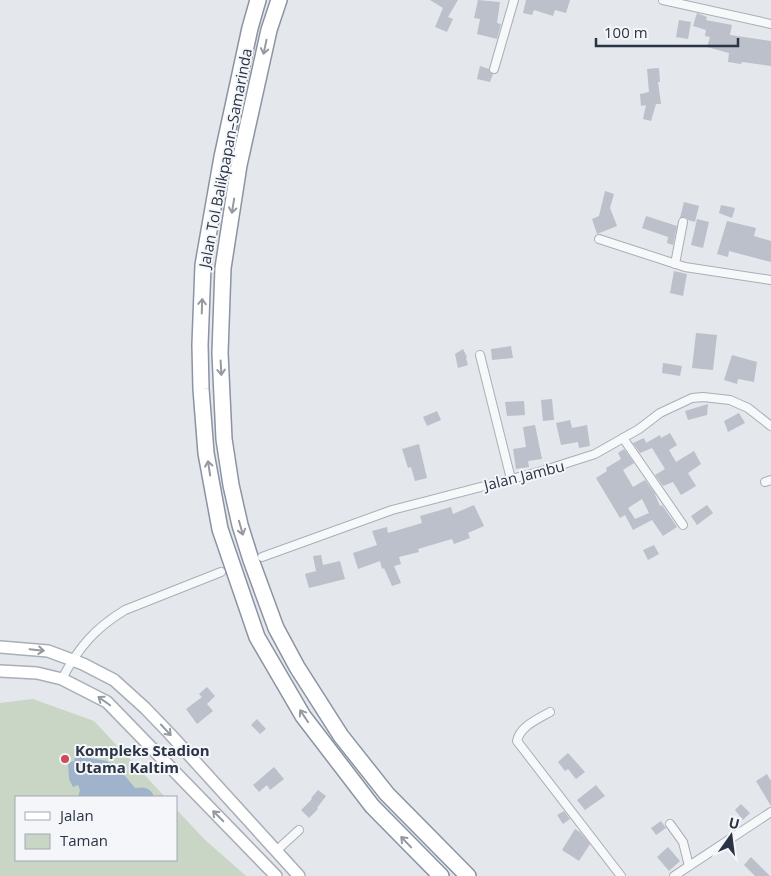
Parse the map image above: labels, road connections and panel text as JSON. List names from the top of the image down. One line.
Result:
{"streets":{"highway":["Jalan Tol Balikpapan–Samarinda"],"street":["Jalan Jambu"]},"places":["Kompleks Stadion Utama Kaltim"],"legend":["Jalan","Taman"],"scale_bar":"100 m","north":"top"}
